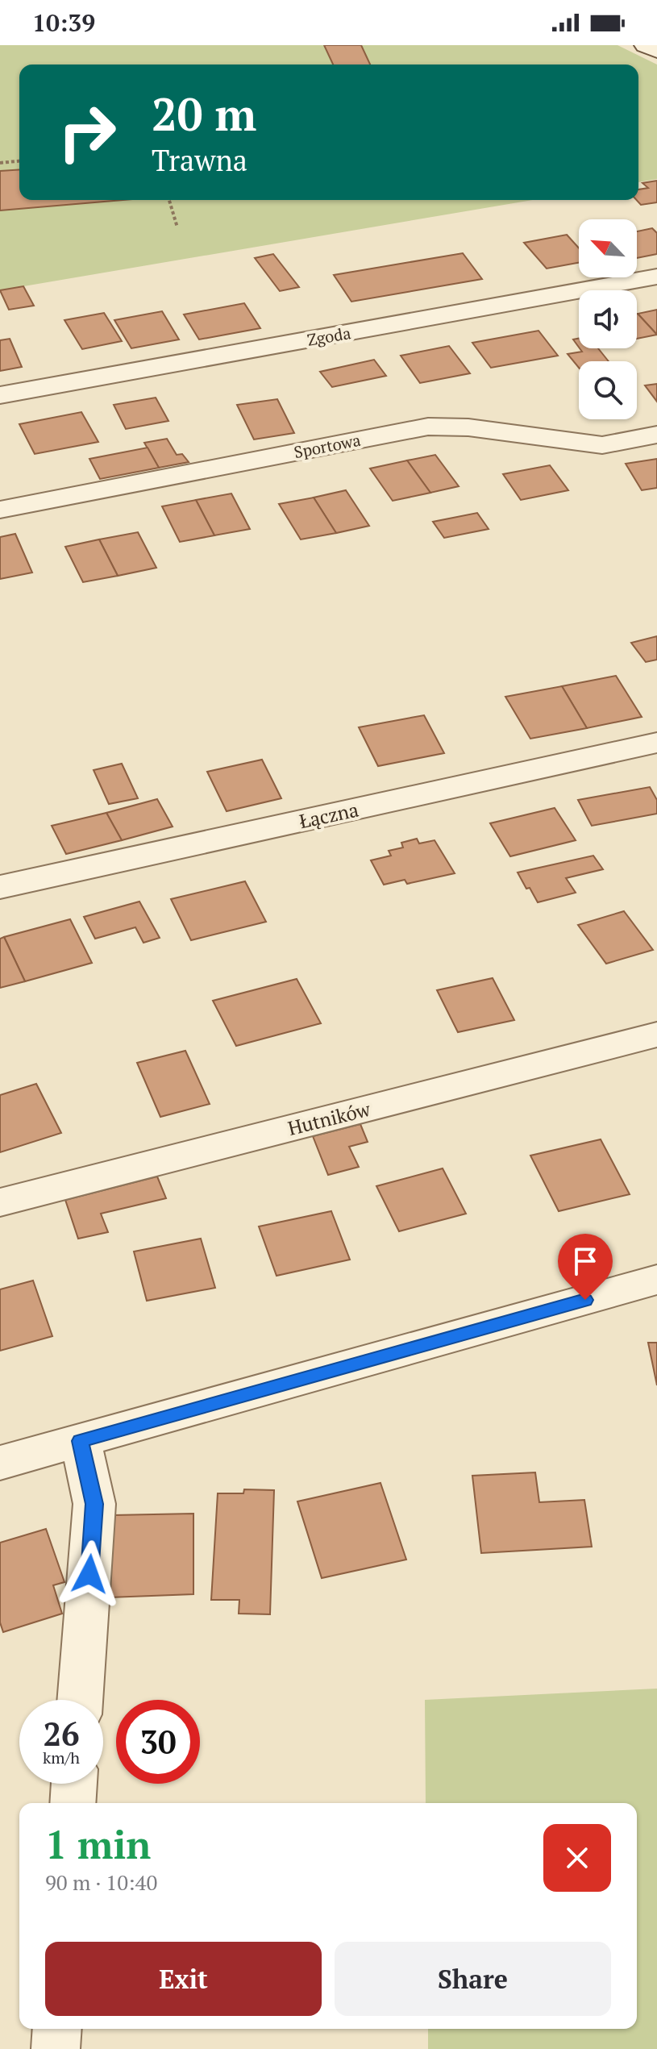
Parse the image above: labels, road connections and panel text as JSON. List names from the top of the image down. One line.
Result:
{"streets":{"street":["Zgoda","Sportowa","Łączna","Hutników"]},"north":"top left","page":{"status":"10:39","turn":["20 m","Trawna"],"speed":"26 km/h","limit":"30","heading":["1 min","90 m · 10:40"],"buttons":["Exit","Share"]}}
